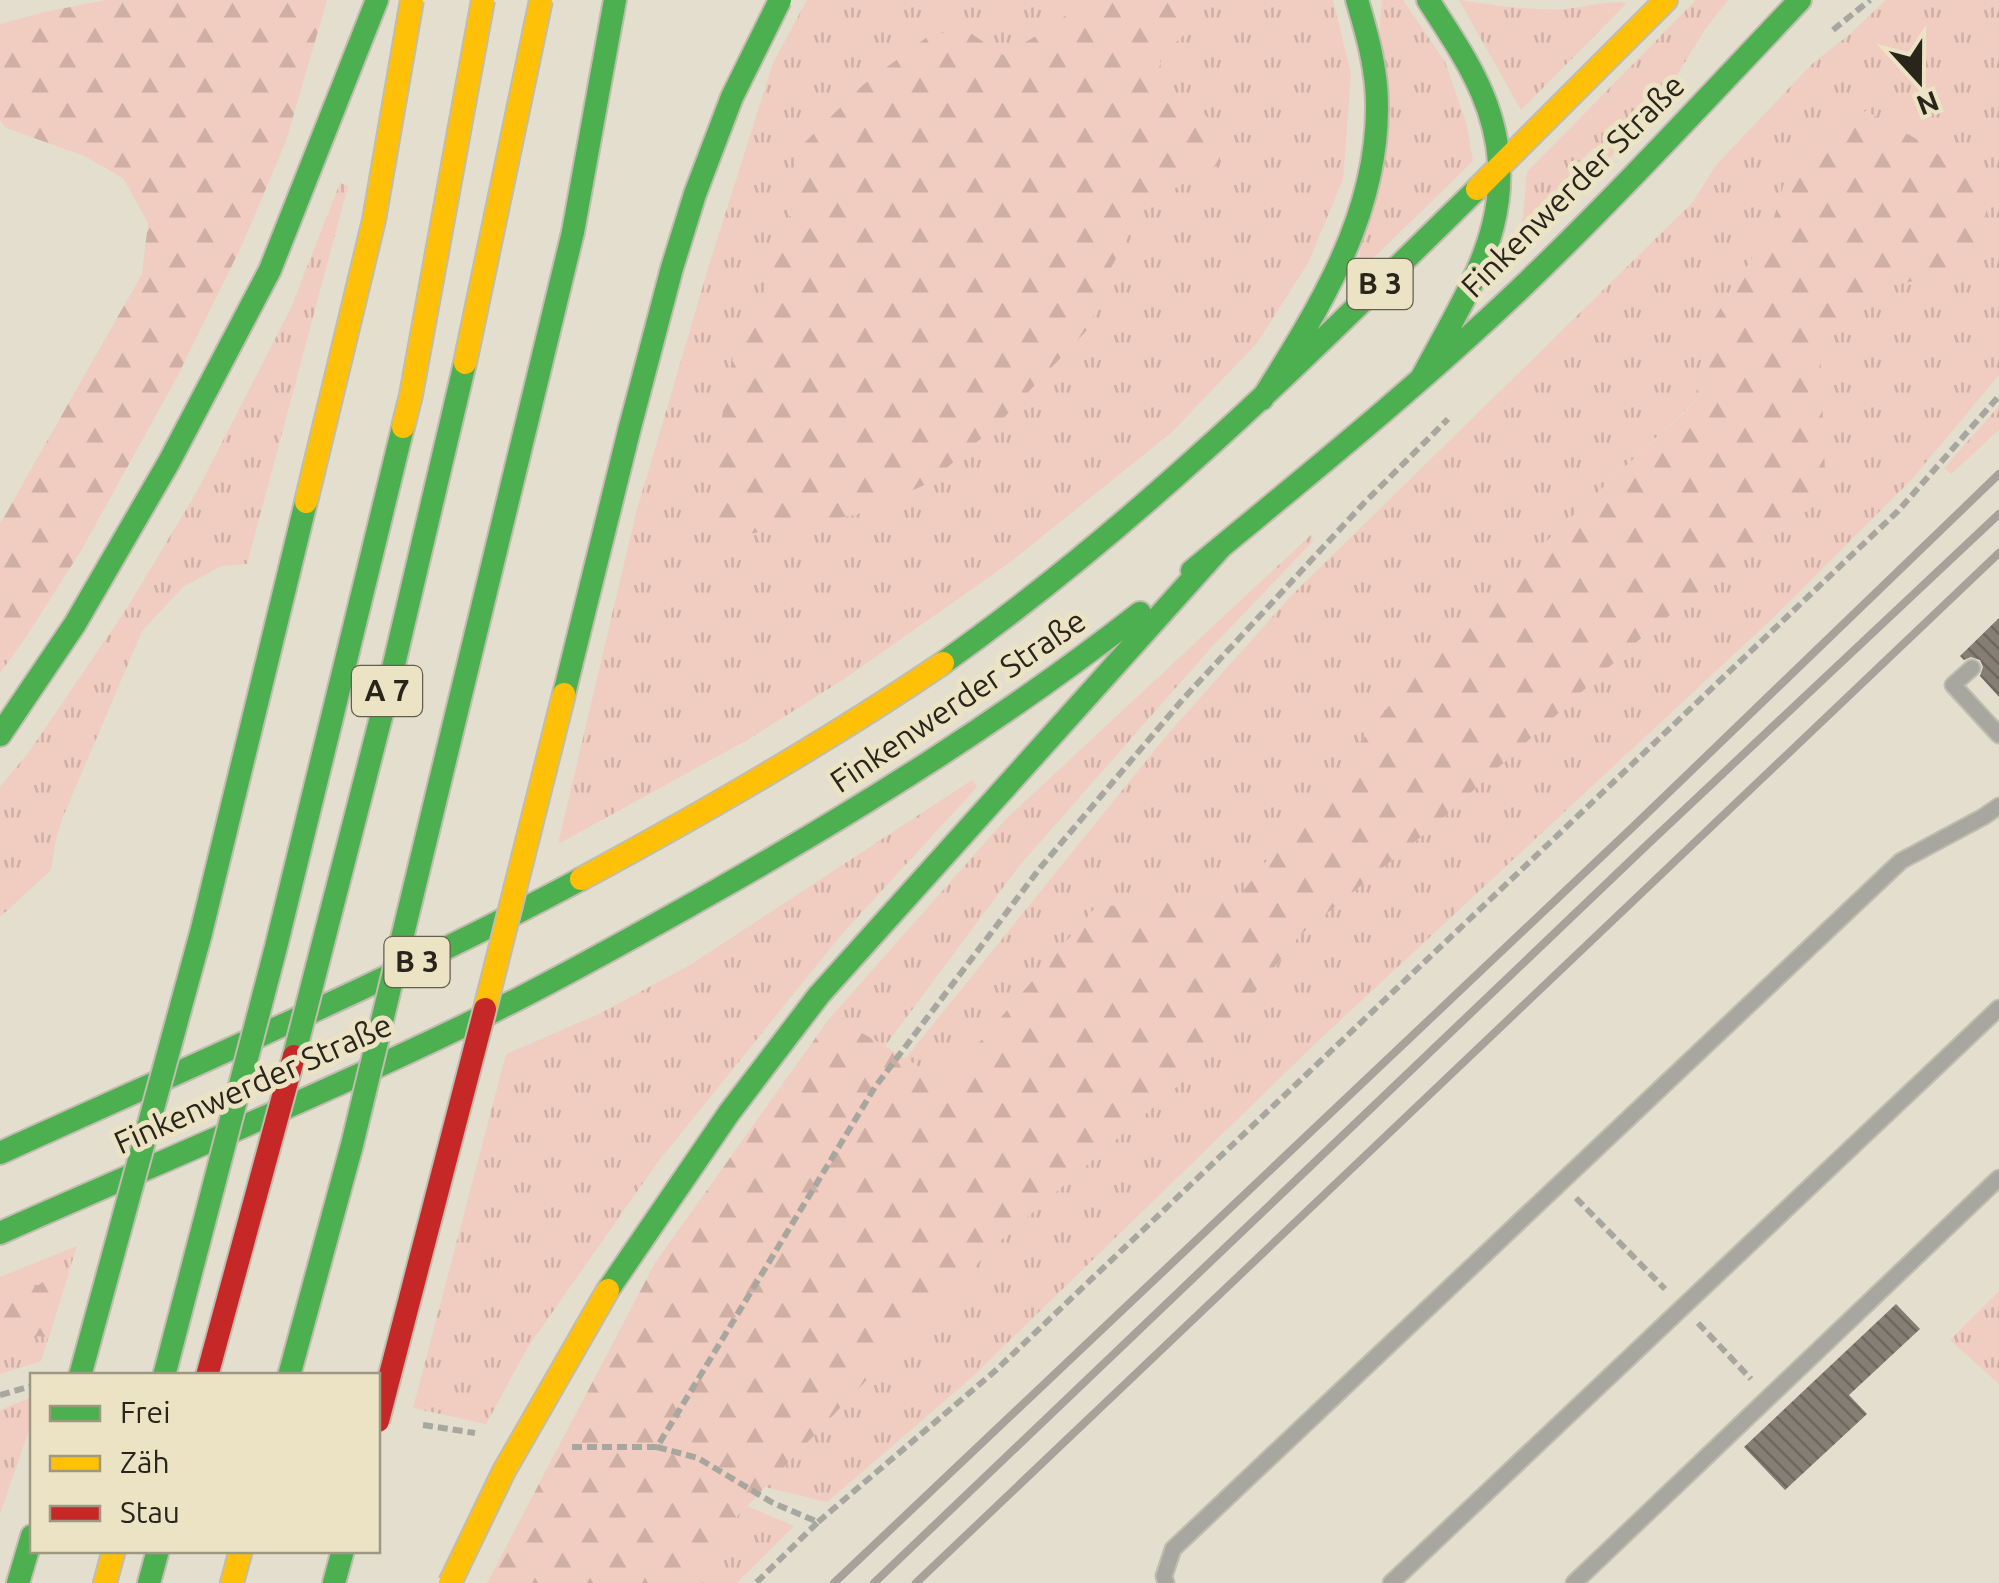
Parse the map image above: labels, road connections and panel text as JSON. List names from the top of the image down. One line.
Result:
{"streets":{"main road":["Finkenwerder Straße","B 3","A 7"]},"legend":["Frei","Zäh","Stau"],"north":"bottom"}
